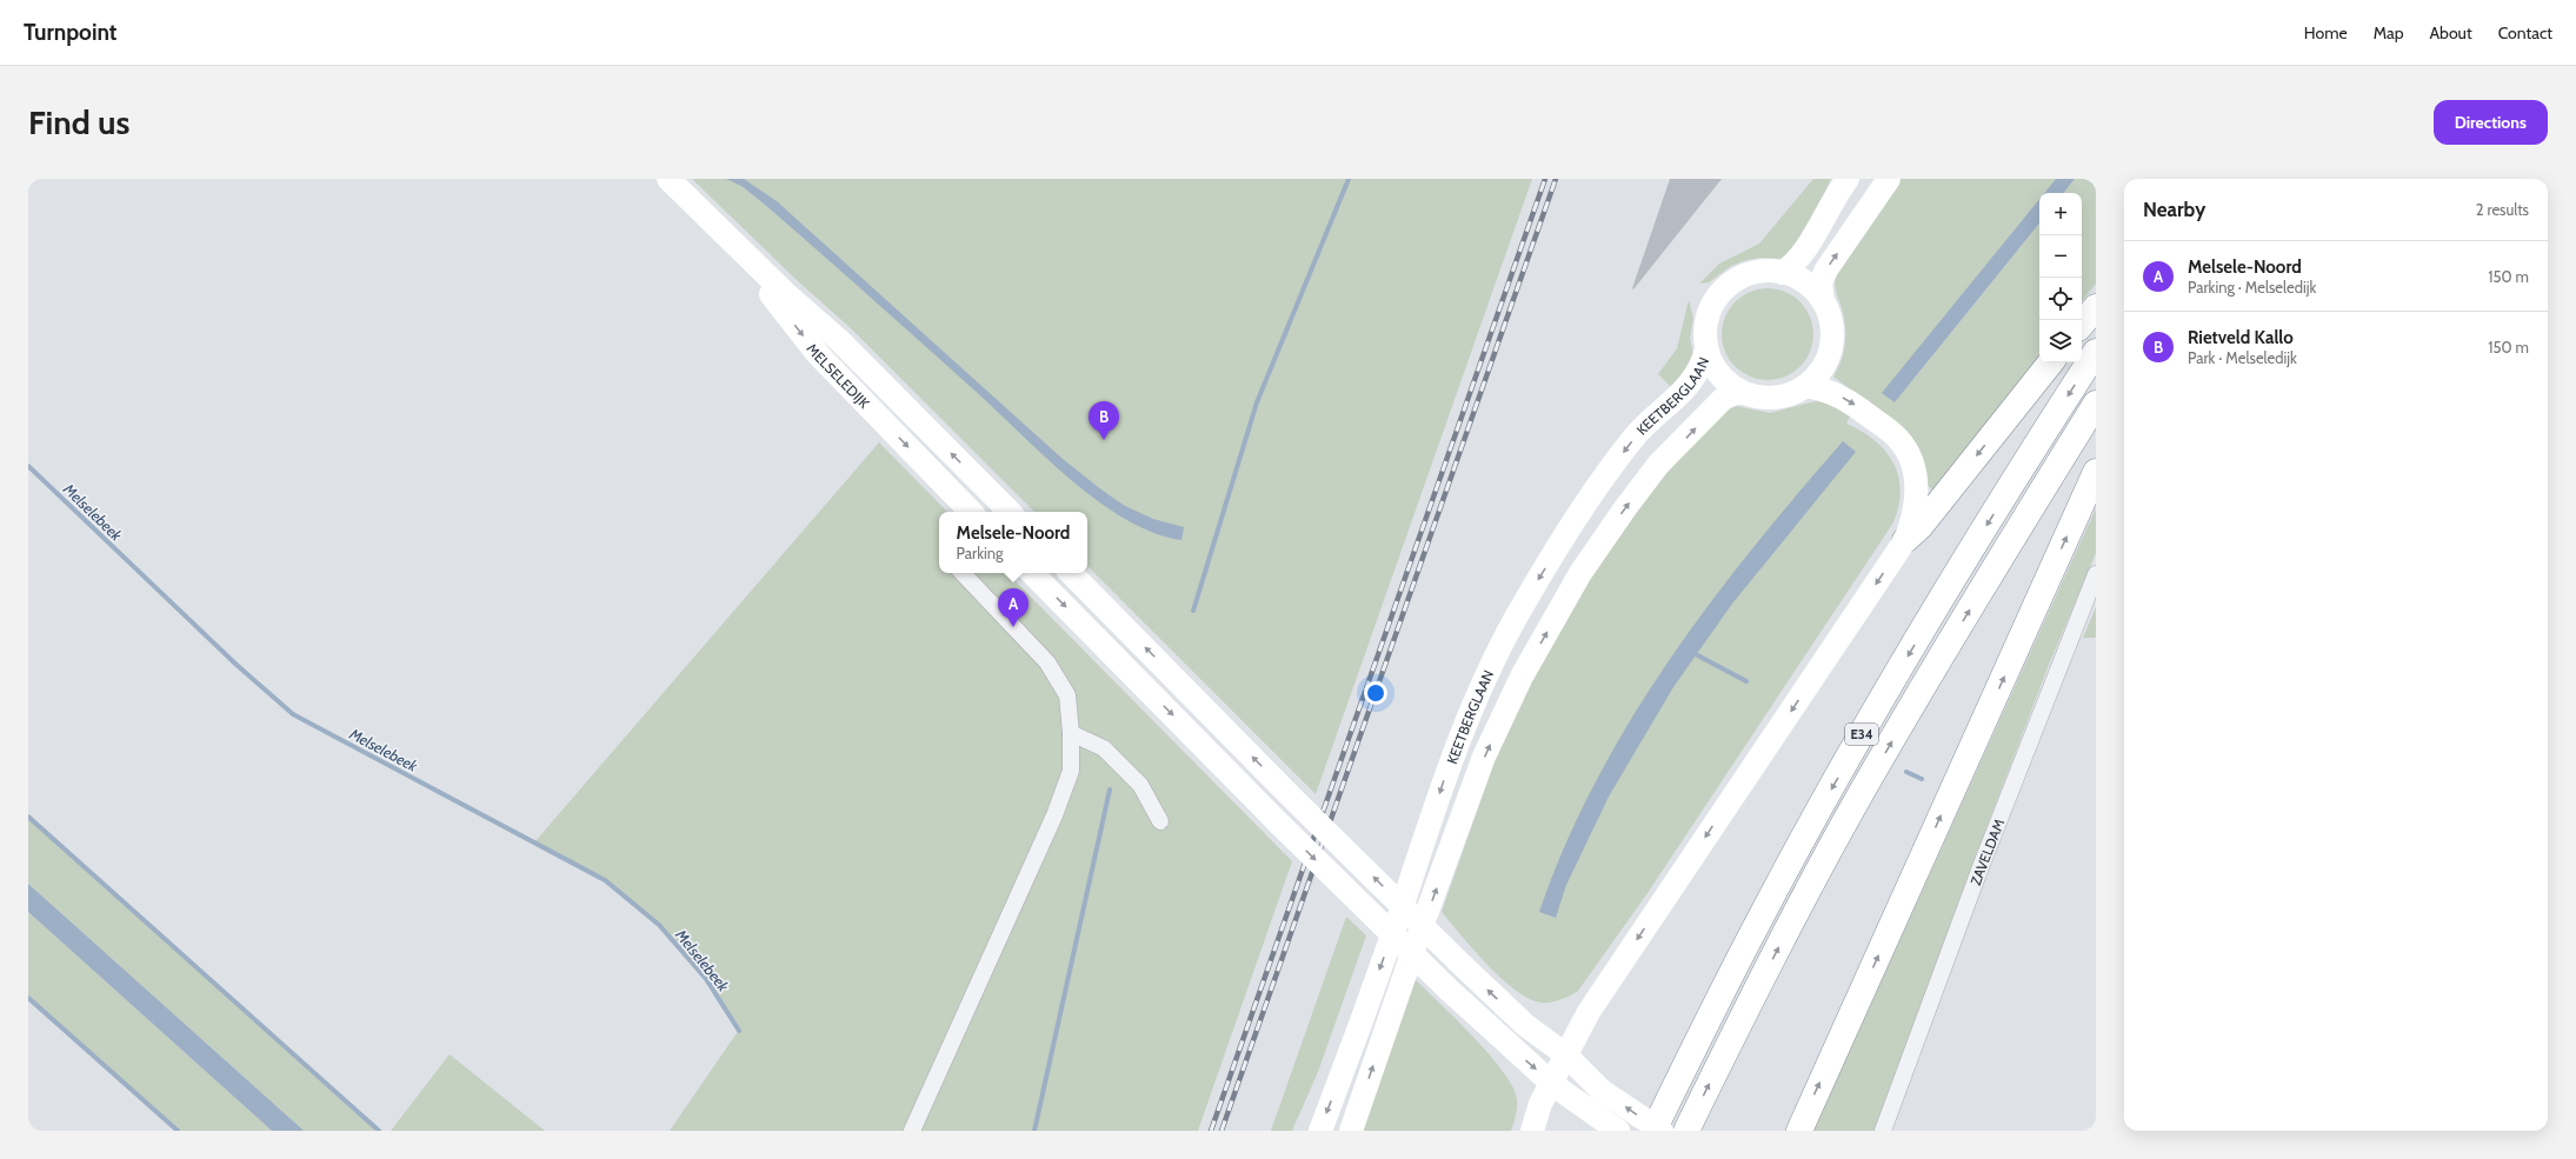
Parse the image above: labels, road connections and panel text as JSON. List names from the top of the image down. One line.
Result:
{"streets":{"highway":["E34"],"main road":["MELSELEDIJK","KEETBERGLAAN"],"street":["ZAVELDAM"]},"water":["Melselebeek"],"page":{"header":"Turnpoint","nav":["Home","Map","About","Contact"],"buttons":"Directions","title":"Find us","heading":["Nearby","2 results"],"map_buttons":["+","−"],"list":[{"mark":"A","name":"Melsele-Noord","note":"Parking · Melseledijk","value":"150 m"},{"mark":"B","name":"Rietveld Kallo","note":"Park · Melseledijk","value":"150 m"}],"pins":["B","A"],"popup":["Melsele-Noord","Parking"]}}
